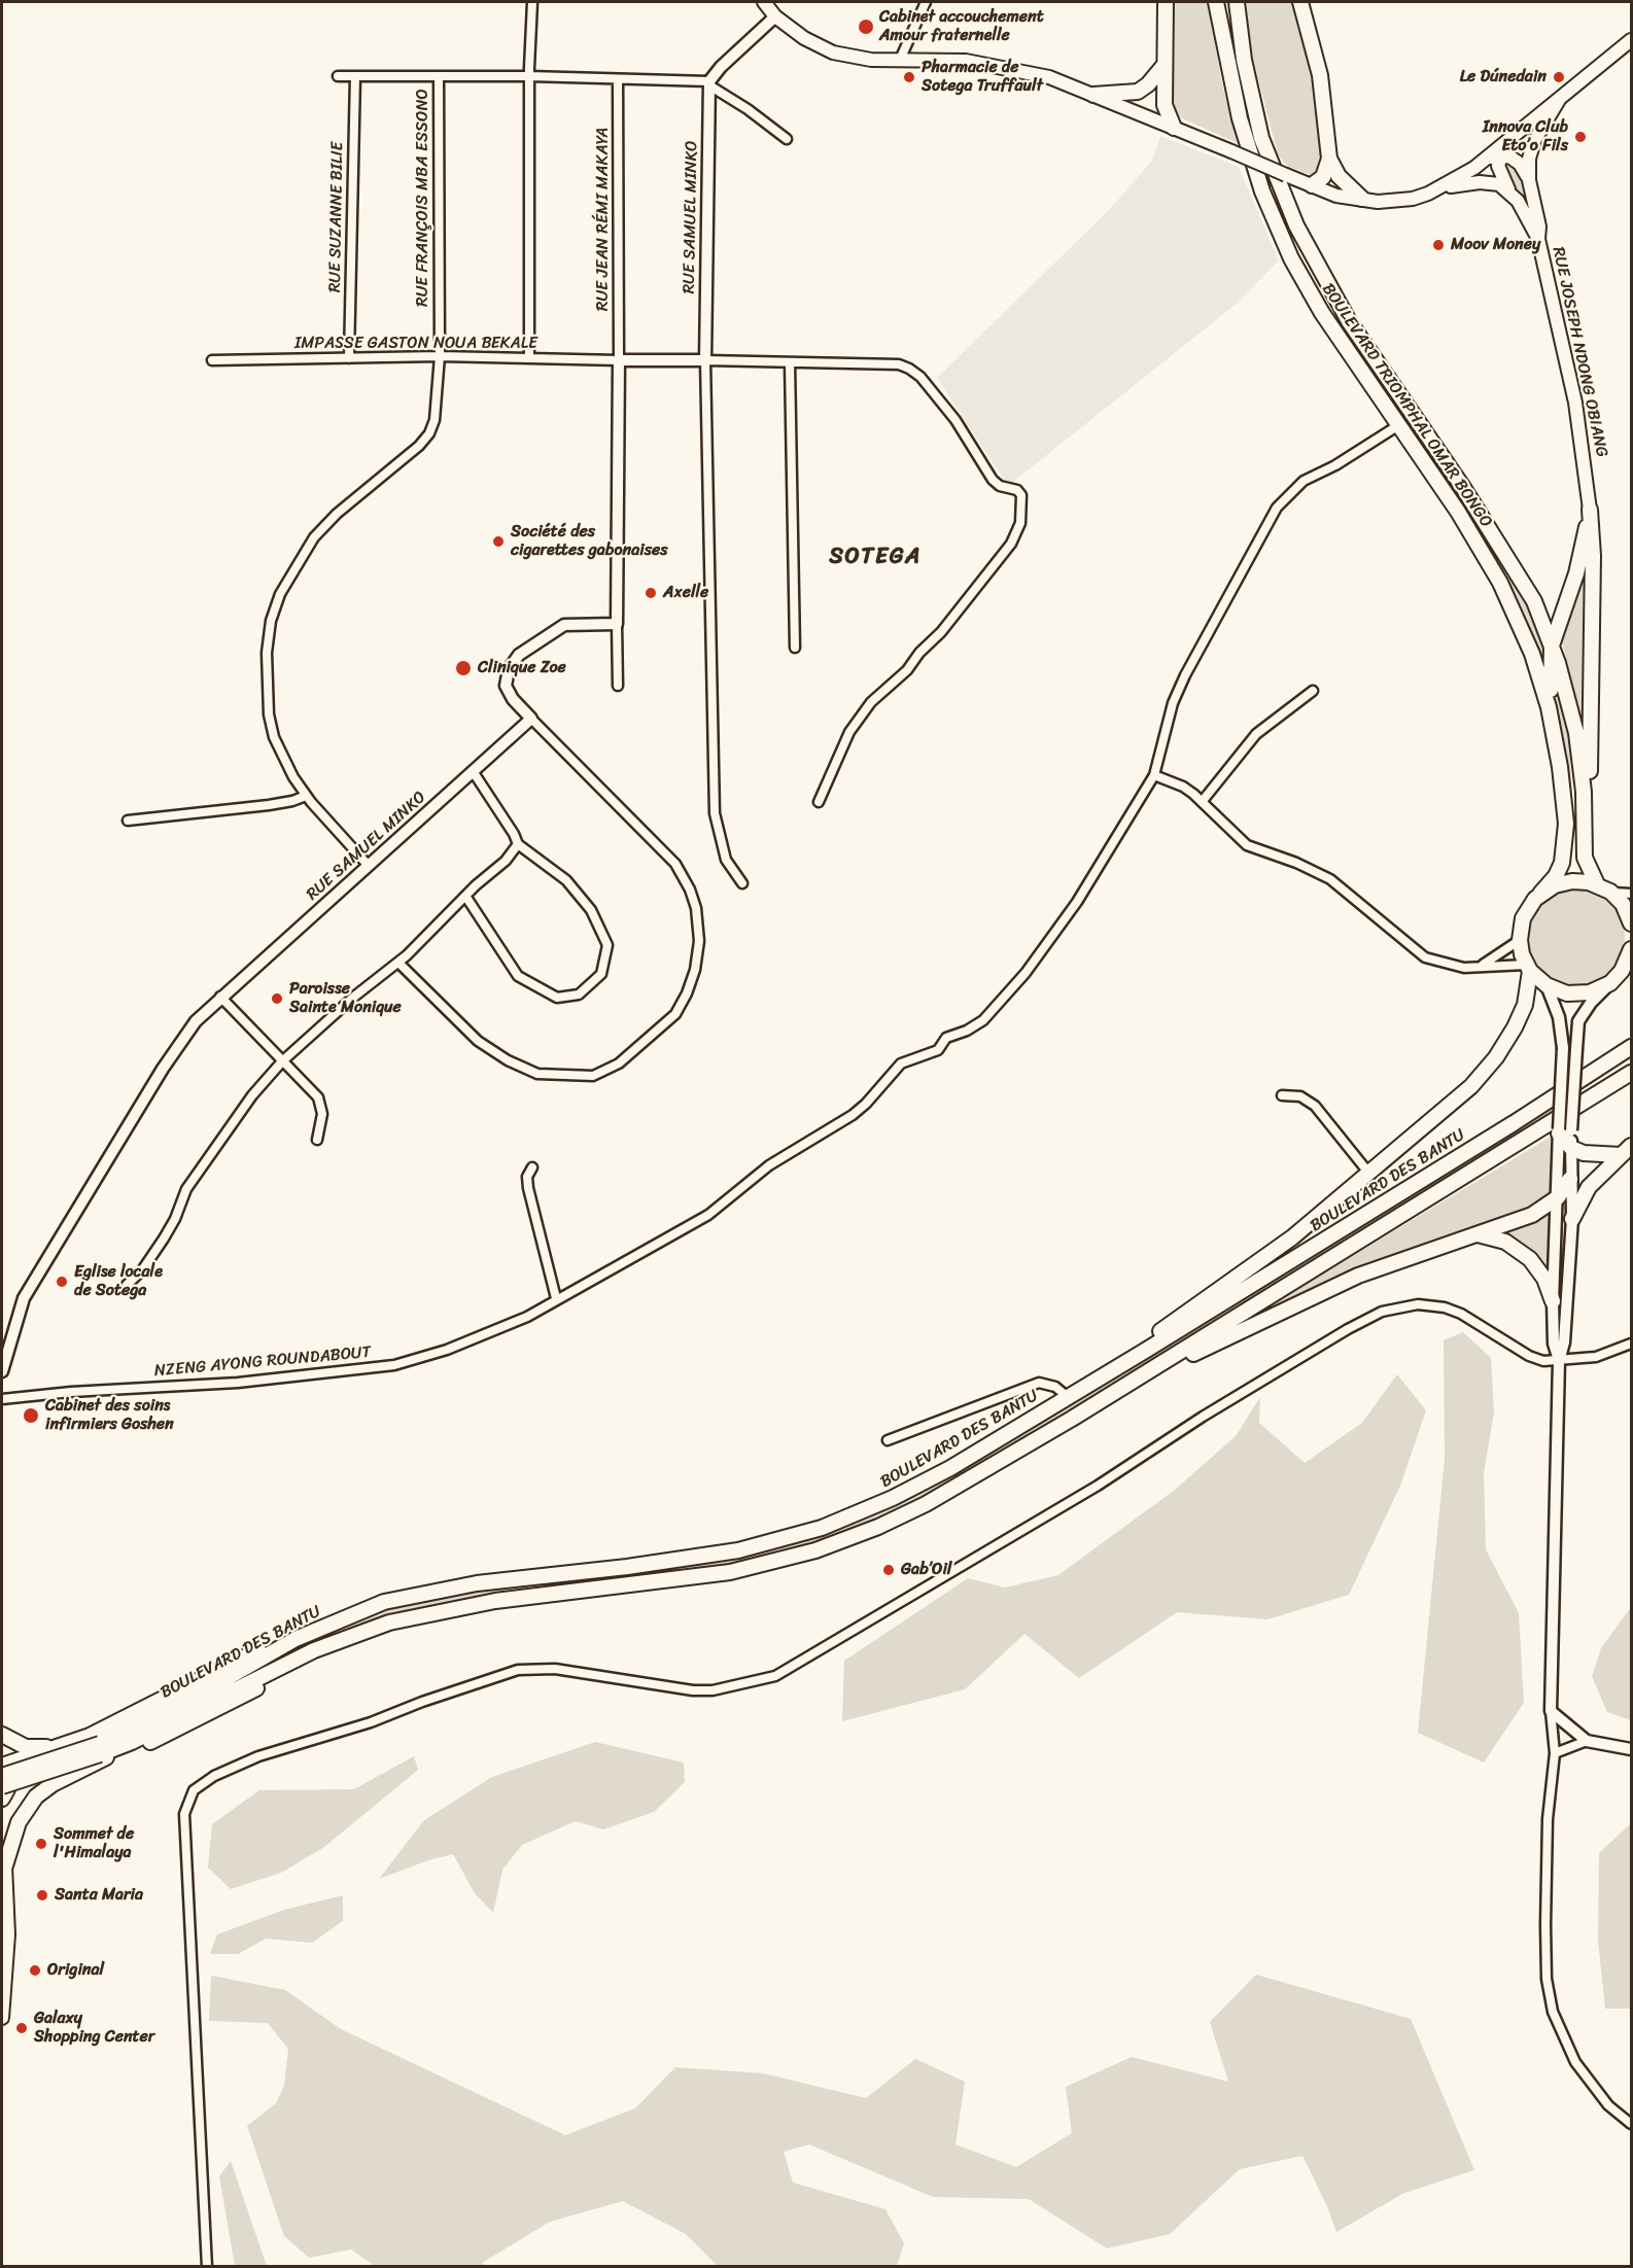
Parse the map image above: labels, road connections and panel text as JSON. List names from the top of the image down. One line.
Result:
{"streets":{"main road":["RUE JOSEPH NDONG OBIANG","BOULEVARD TRIOMPHAL OMAR BONGO","BOULEVARD DES BANTU"],"street":["RUE FRANÇOIS MBA ESSONO","RUE SUZANNE BILIE","RUE SAMUEL MINKO","RUE JEAN RÉMI MAKAYA","IMPASSE GASTON NOUA BEKALE","NZENG AYONG ROUNDABOUT"]},"crossings":[["RUE FRANÇOIS MBA ESSONO","RUE SAMUEL MINKO"],["RUE FRANÇOIS MBA ESSONO","IMPASSE GASTON NOUA BEKALE"],["RUE SUZANNE BILIE","IMPASSE GASTON NOUA BEKALE"],["RUE JEAN RÉMI MAKAYA","IMPASSE GASTON NOUA BEKALE"],["BOULEVARD TRIOMPHAL OMAR BONGO","NZENG AYONG ROUNDABOUT"]],"districts":["SOTEGA"],"places":["Cabinet accouchement Amour fraternelle","Pharmacie de Sotega Truffault","Le Dúnedain","Innova Club Eto’o Fils","Moov Money","Société des cigarettes gabonaises","Axelle","Clinique Zoe","Paroisse Sainte Monique","Eglise locale de Sotega","Cabinet des soins infirmiers Goshen","Gab’Oil","Sommet de l'Himalaya","Santa Maria","Original","Galaxy Shopping Center"]}
